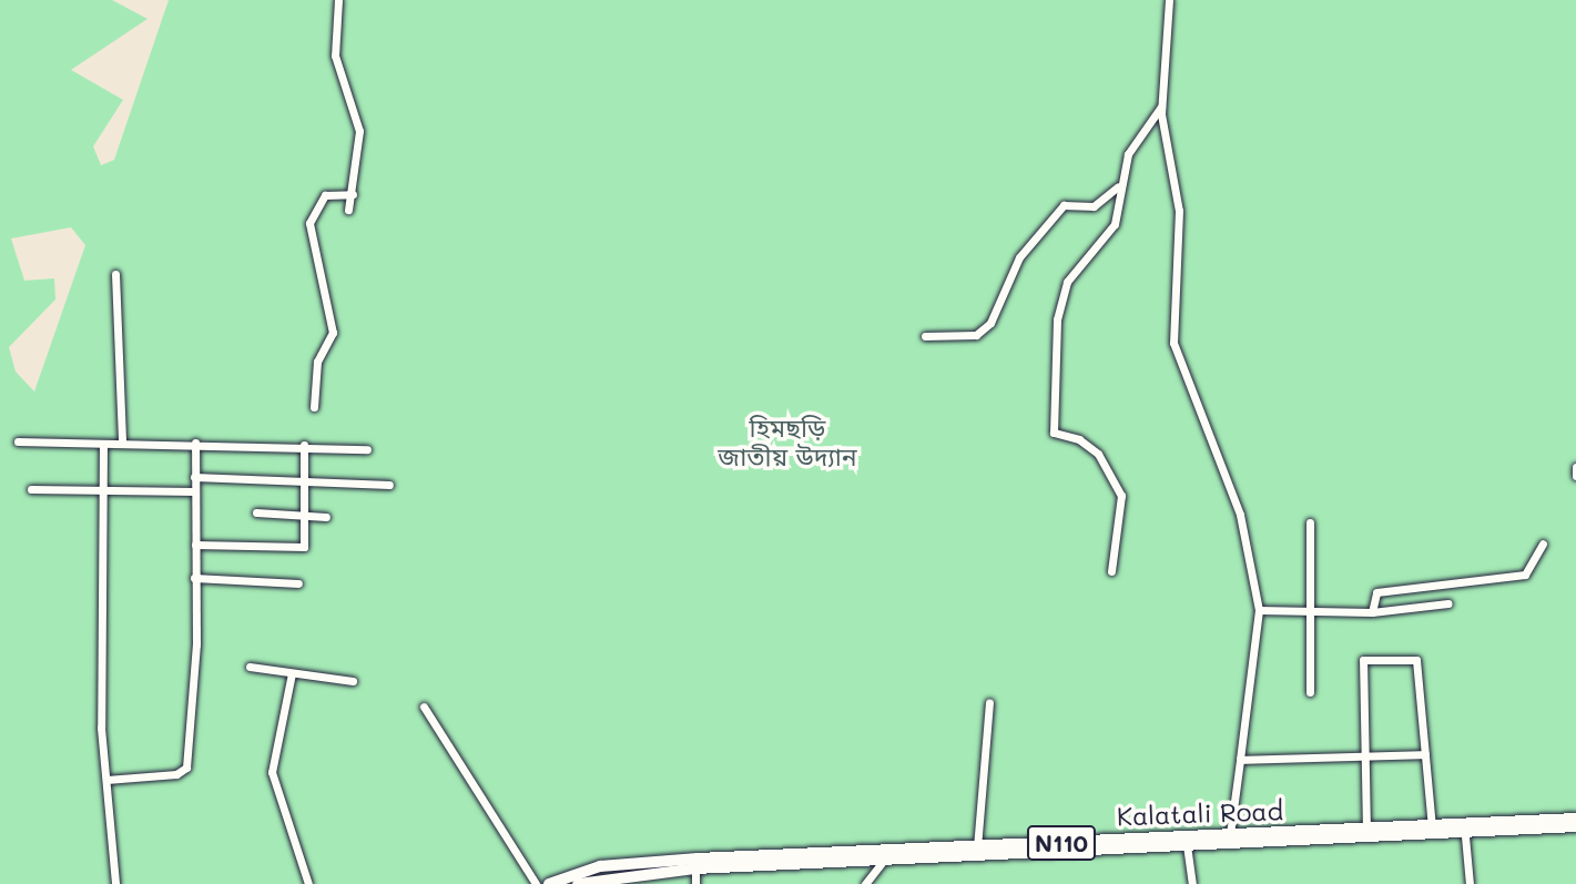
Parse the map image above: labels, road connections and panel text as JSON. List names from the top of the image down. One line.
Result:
{"streets":{"highway":["Kalatali Road","N110"]},"parks":["হিমছড়ি জাতীয় উদ্যান"]}
